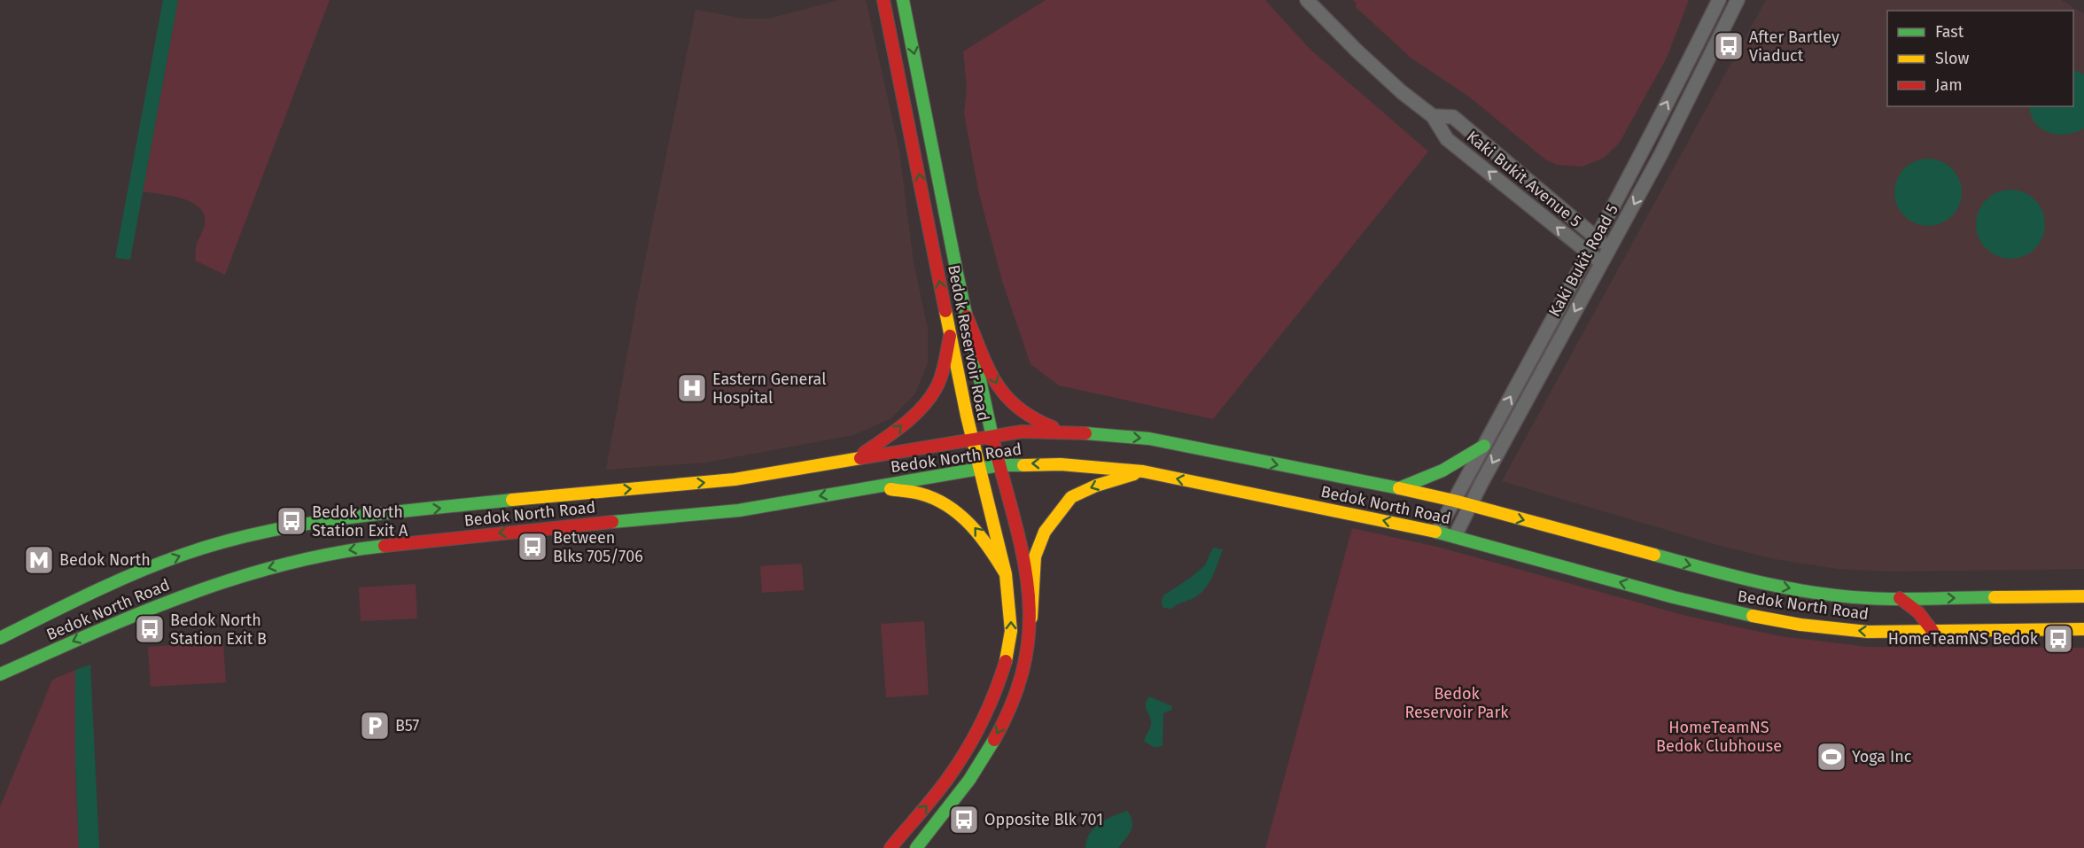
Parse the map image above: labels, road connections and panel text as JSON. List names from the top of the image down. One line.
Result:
{"streets":{"main road":["Bedok Reservoir Road","Bedok North Road"],"street":["Kaki Bukit Avenue 5","Kaki Bukit Road 5"]},"crossings":[["Kaki Bukit Avenue 5","Kaki Bukit Road 5"],["Kaki Bukit Road 5","Bedok North Road"],["Bedok Reservoir Road","Bedok North Road"]],"parks":["Bedok Reservoir Park","HomeTeamNS Bedok Clubhouse"],"places":{"bus stop":["After Bartley Viaduct","Bedok North Station Exit A","Between Blks 705/706","Bedok North Station Exit B","HomeTeamNS Bedok","Opposite Blk 701"],"hospital":["Eastern General Hospital"],"metro station":["Bedok North"],"parking":["B57"],"sports":["Yoga Inc"]},"legend":["Fast","Slow","Jam"]}
